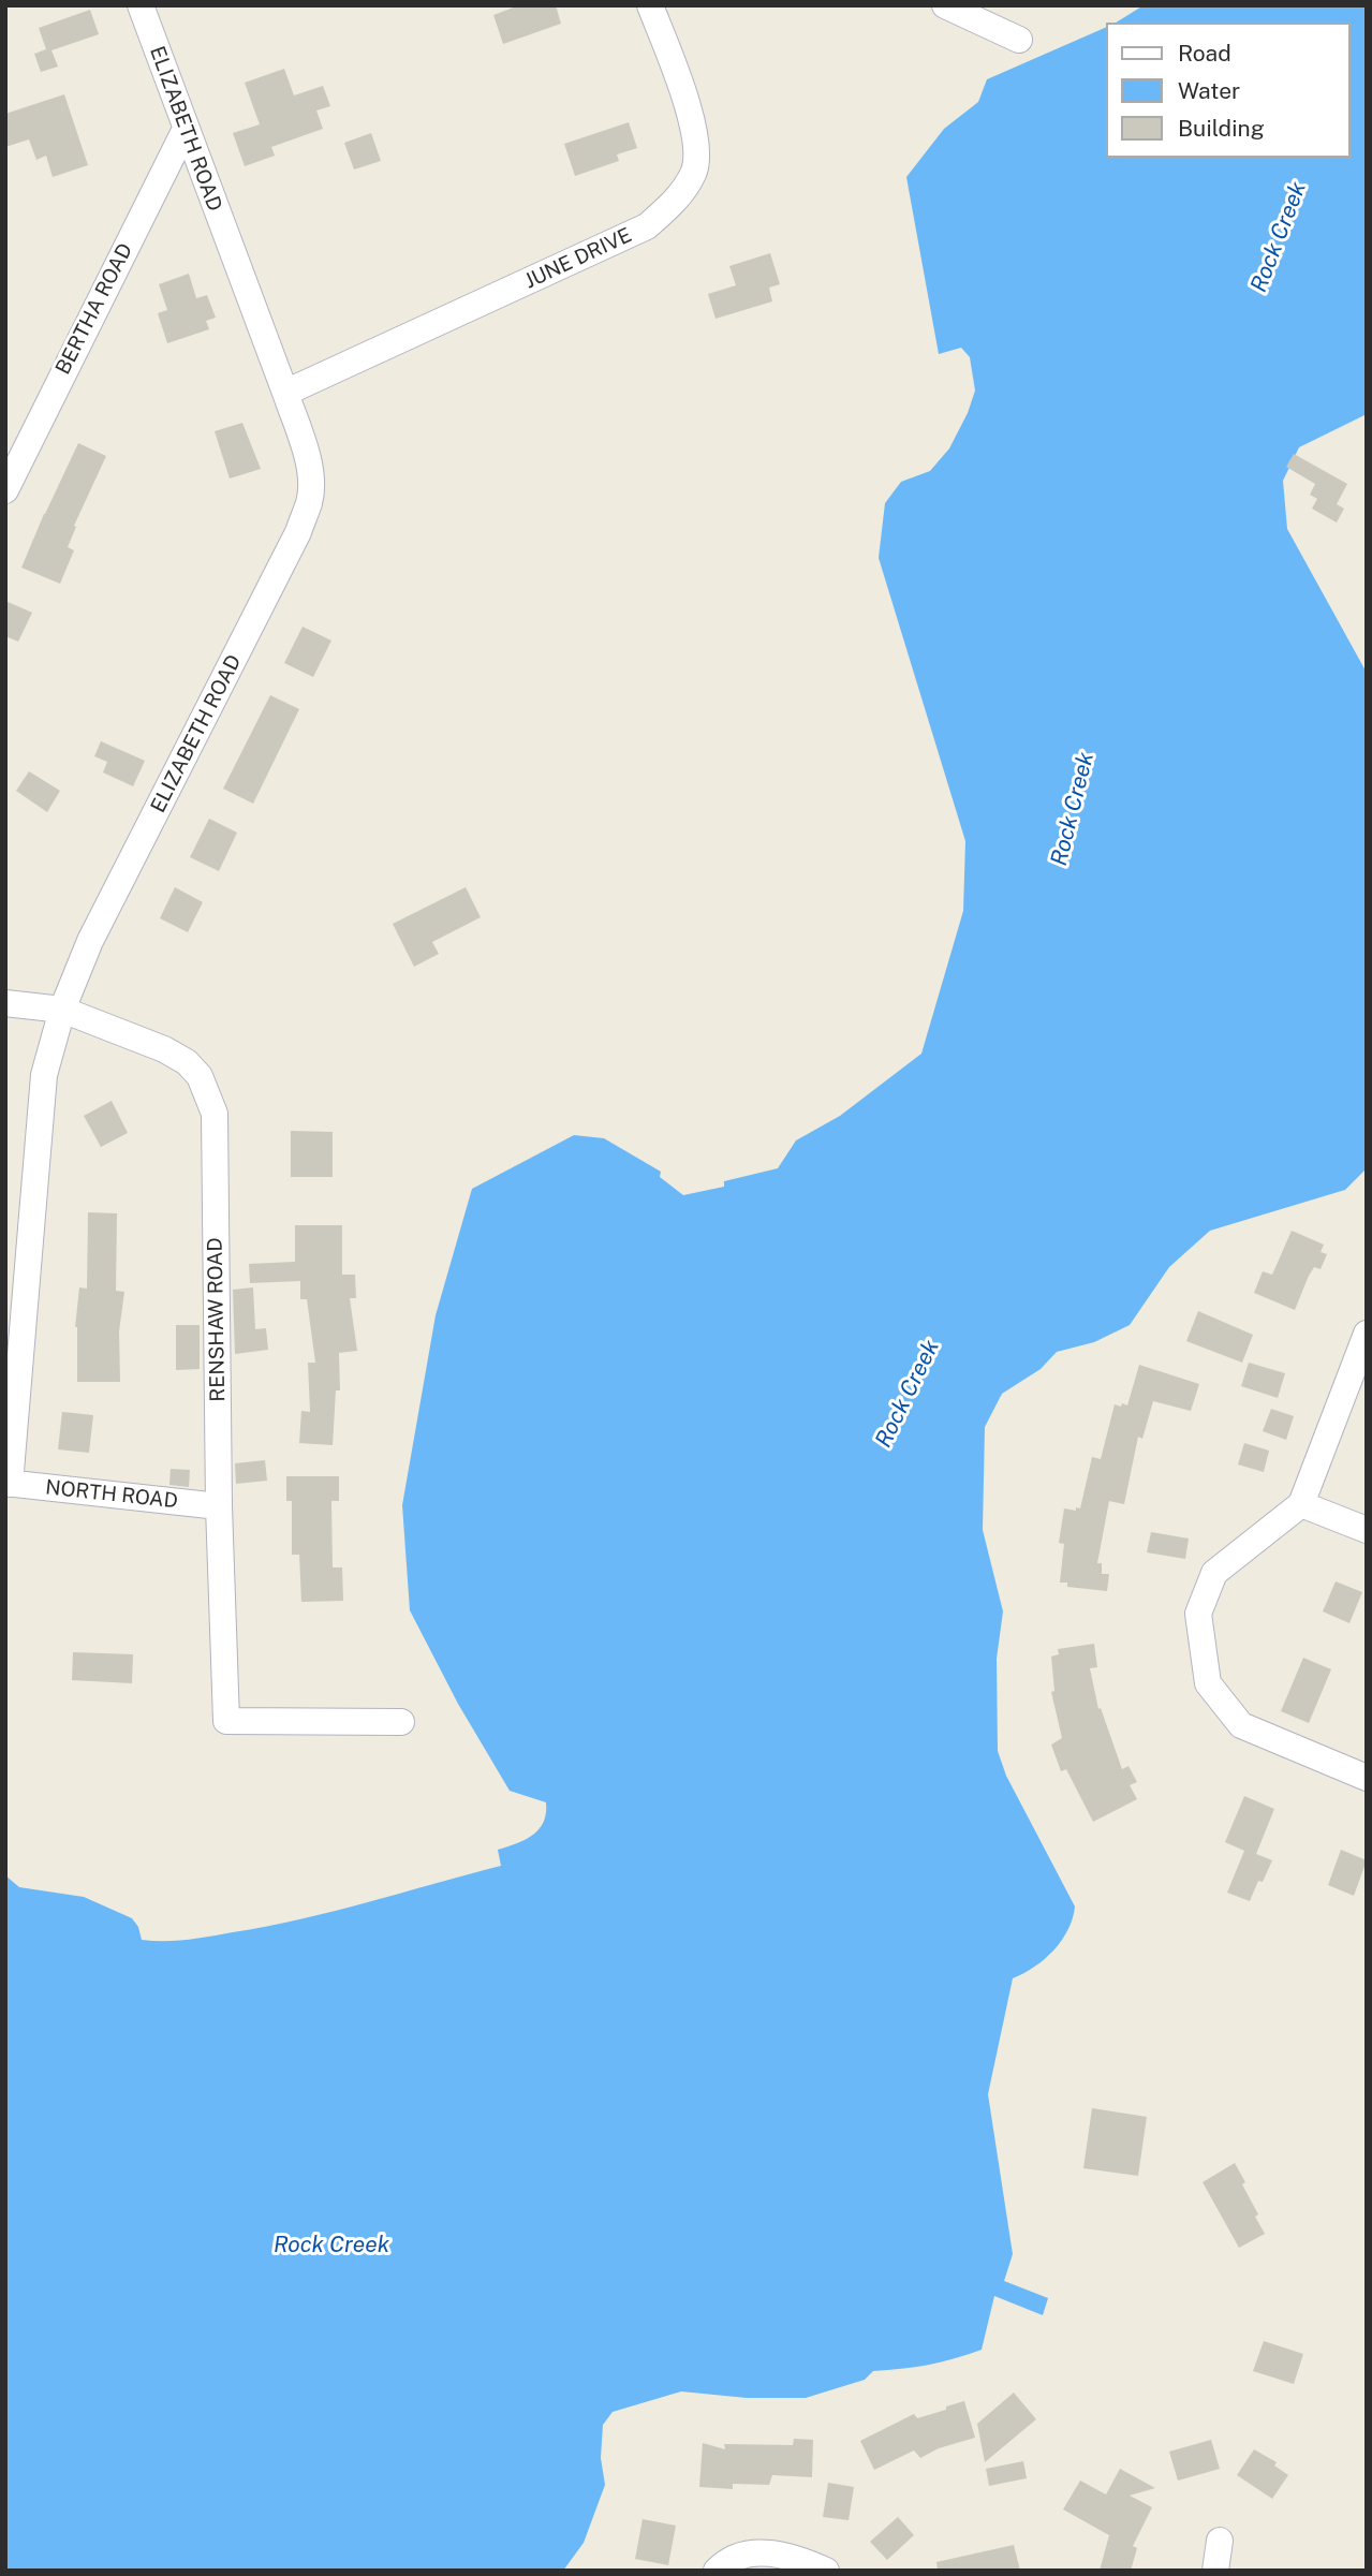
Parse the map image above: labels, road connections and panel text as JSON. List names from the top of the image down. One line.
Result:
{"streets":{"street":["ELIZABETH ROAD","JUNE DRIVE","BERTHA ROAD","RENSHAW ROAD","NORTH ROAD"]},"crossings":[["ELIZABETH ROAD","JUNE DRIVE"],["ELIZABETH ROAD","BERTHA ROAD"],["ELIZABETH ROAD","RENSHAW ROAD"],["ELIZABETH ROAD","NORTH ROAD"],["RENSHAW ROAD","NORTH ROAD"]],"water":["Rock Creek"],"legend":["Road","Water","Building"]}
